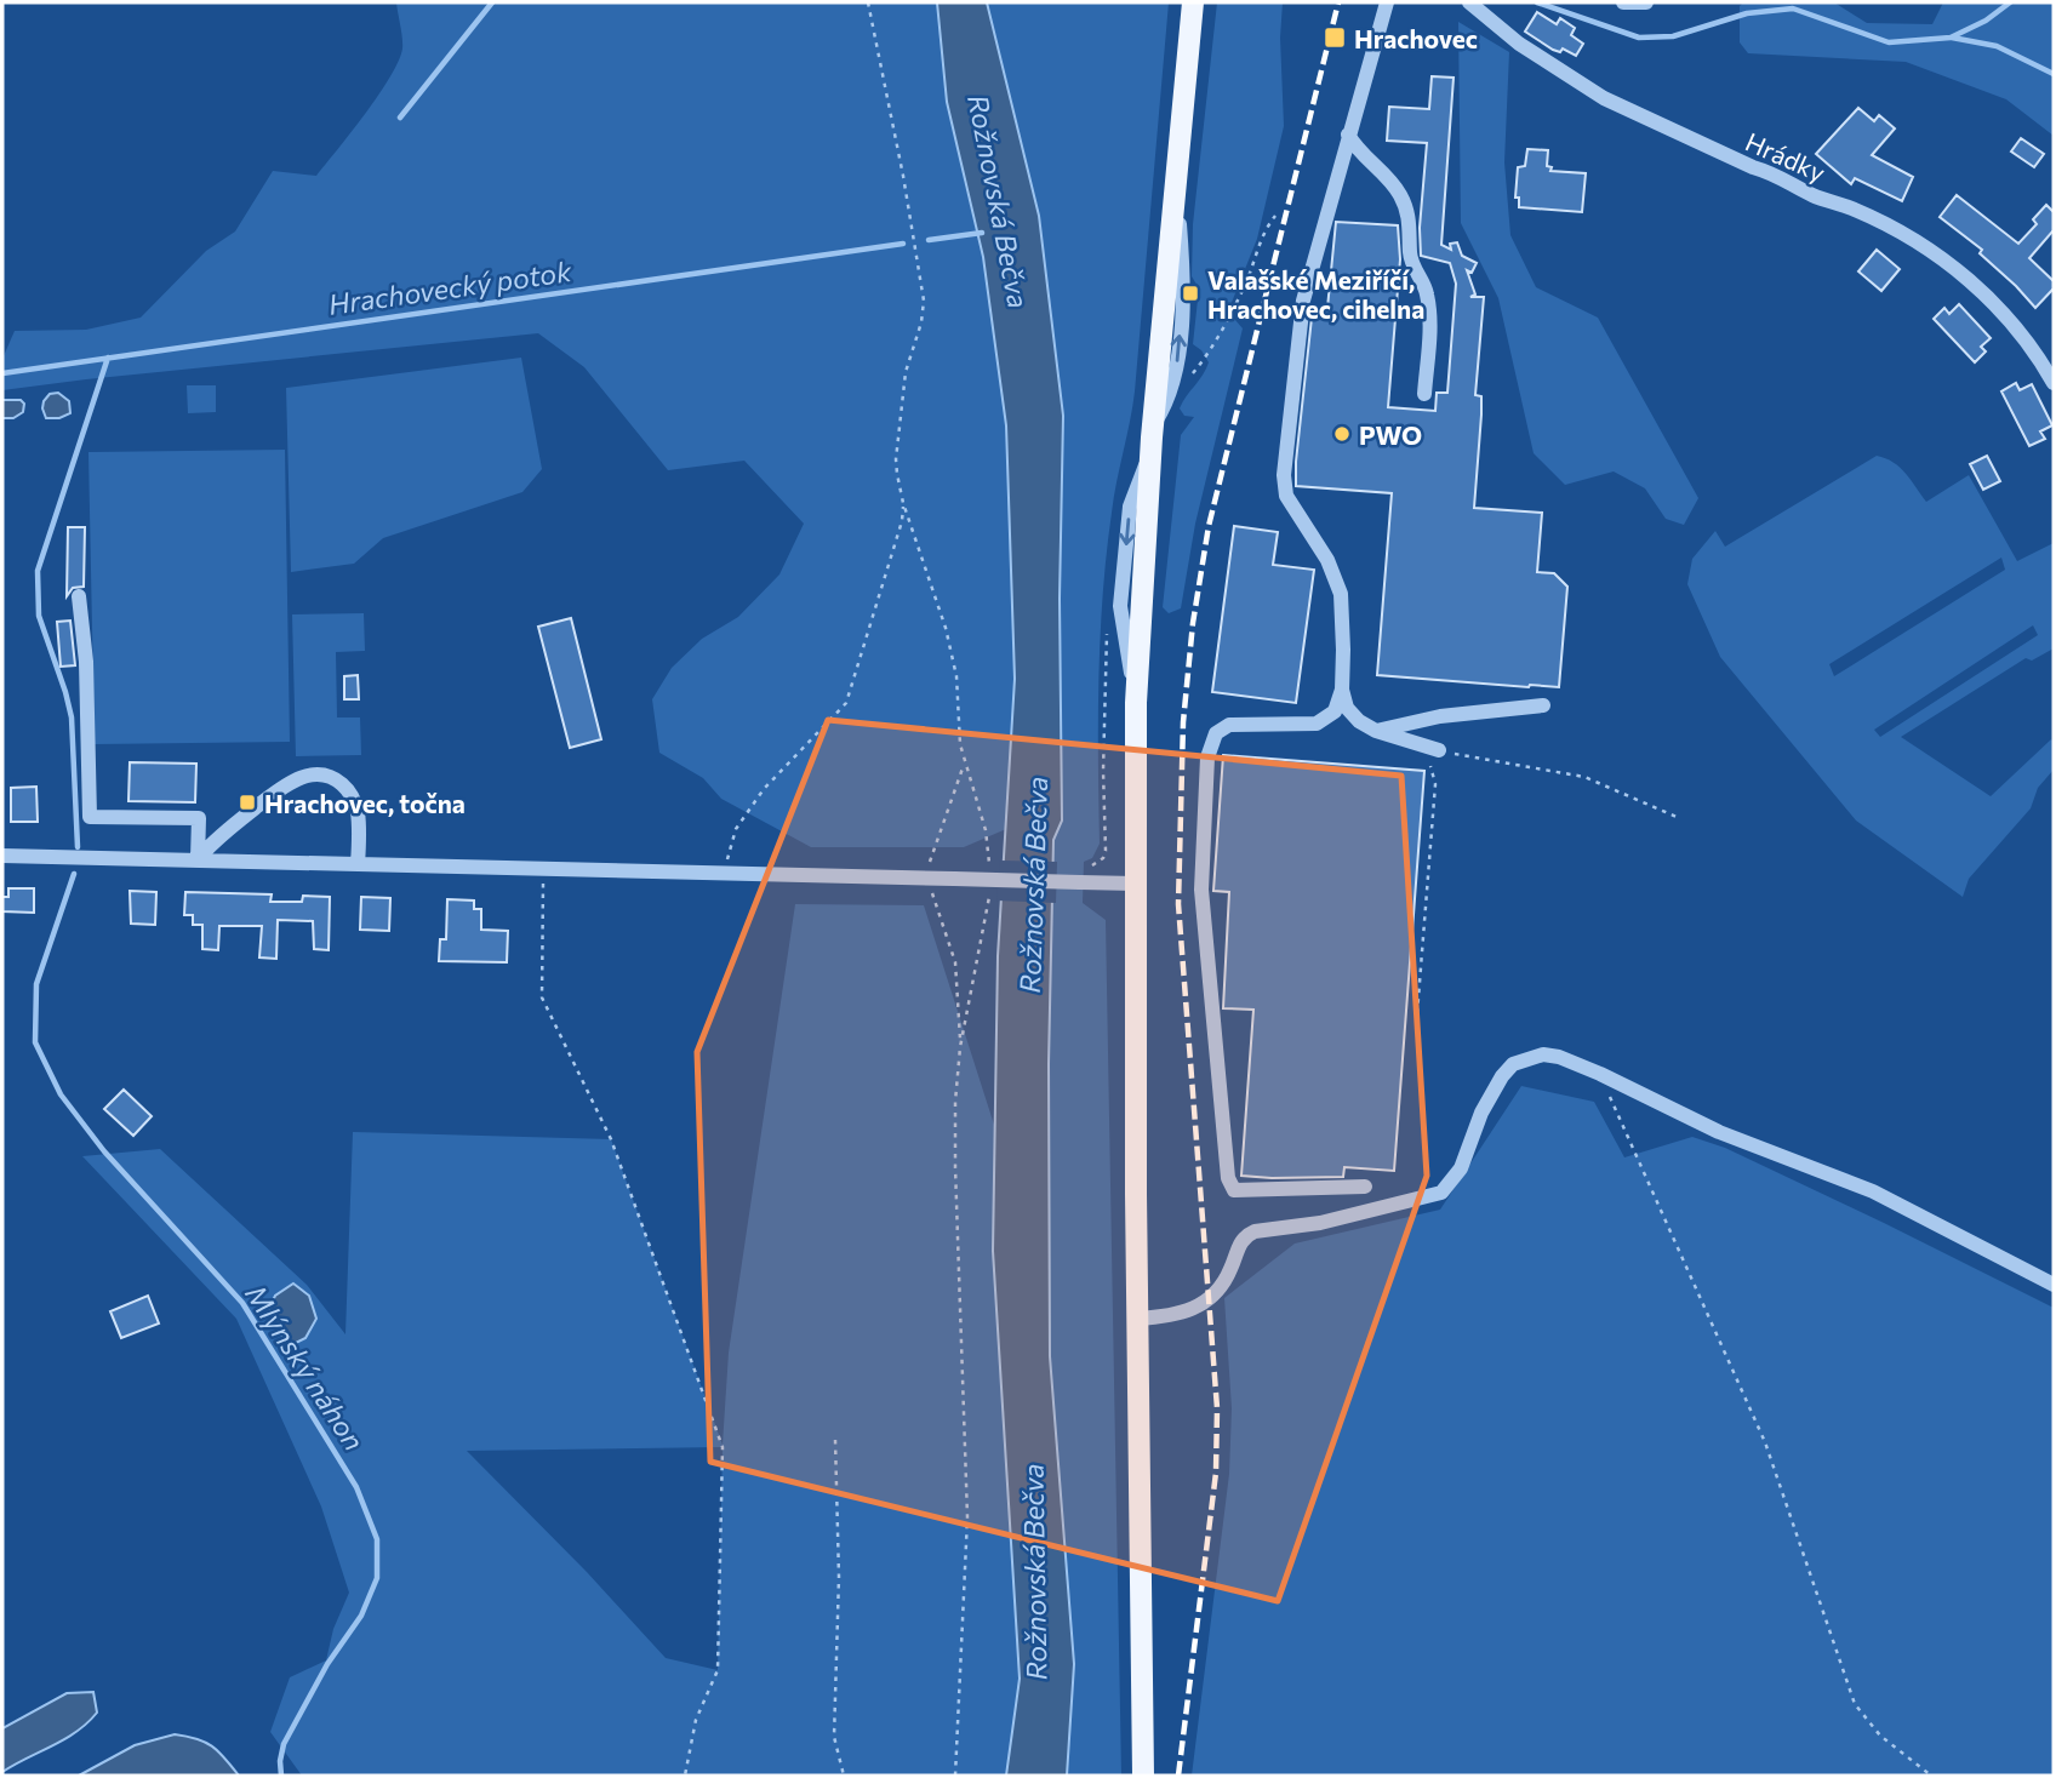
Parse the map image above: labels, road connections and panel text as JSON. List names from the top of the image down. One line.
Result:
{"streets":{"street":["Hrádky"]},"water":["Rožnovská Bečva","Hrachovecký potok","Mlýnský náhon"],"places":{"transit":["Hrachovec","Valašské Meziříčí, Hrachovec, cihelna","Hrachovec, točna"],"other":["PWO"]}}
